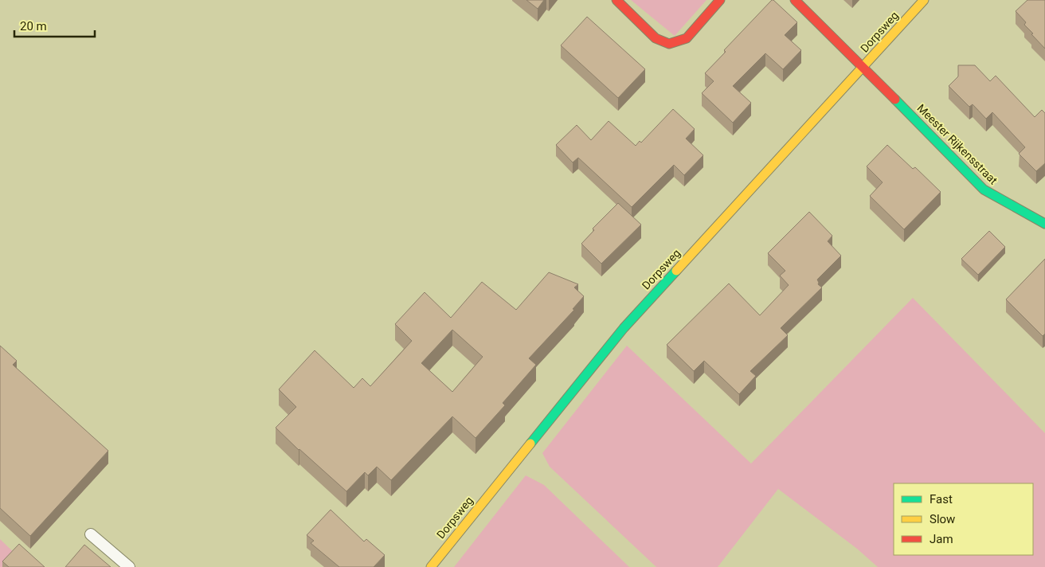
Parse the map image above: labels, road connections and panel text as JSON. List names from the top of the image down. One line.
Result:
{"streets":{"street":["Dorpsweg","Meester Rijkensstraat"]},"crossings":[["Dorpsweg","Meester Rijkensstraat"]],"legend":["Fast","Slow","Jam"],"scale_bar":"20 m"}
